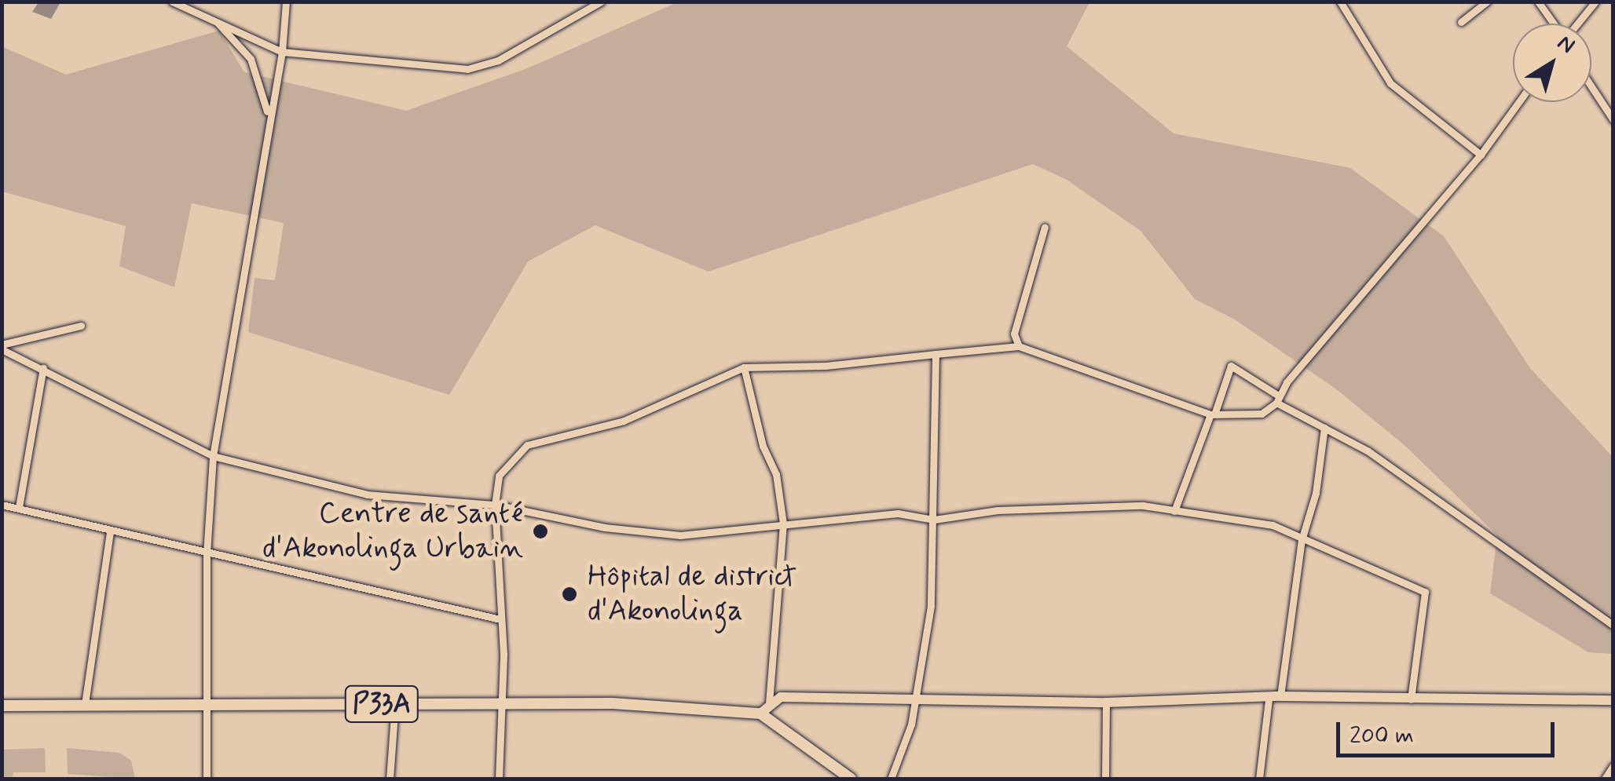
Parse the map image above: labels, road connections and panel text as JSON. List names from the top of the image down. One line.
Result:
{"streets":{"main road":["P33A"]},"places":["Centre de santé d'Akonolinga Urbain","Hôpital de district d'Akonolinga"],"scale_bar":"200 m","north":"top right"}
